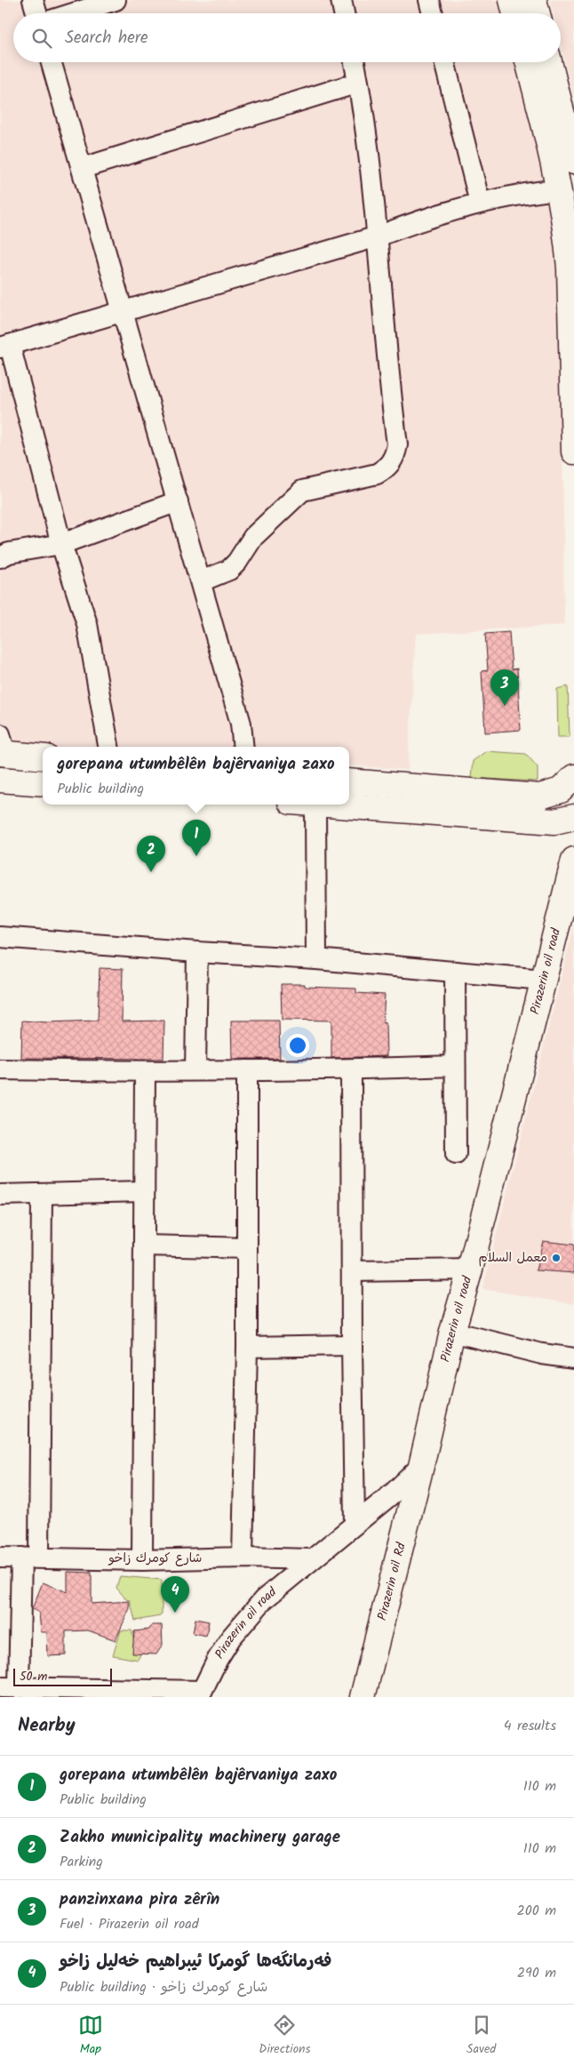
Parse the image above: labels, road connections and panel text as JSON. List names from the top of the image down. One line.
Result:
{"streets":{"main road":["Pirazerin oil road","Pirazerin oil Rd"],"street":["شارع كومرك زاخو"]},"crossings":[["Pirazerin oil road","شارع كومرك زاخو"],["Pirazerin oil road","Pirazerin oil Rd"]],"places":["معمل السلام"],"scale_bar":"50 m","page":{"search":"Search here","pins":["3","1","2","4"],"popup":["gorepana utumbêlên bajêrvaniya zaxo","Public building"],"scale":"50 m","heading":["Nearby","4 results"],"list":[{"mark":"1","name":"gorepana utumbêlên bajêrvaniya zaxo","note":"Public building","value":"110 m"},{"mark":"2","name":"Zakho municipality machinery garage","note":"Parking","value":"110 m"},{"mark":"3","name":"panzinxana pira zêrîn","note":"Fuel · Pirazerin oil road","value":"200 m"},{"mark":"4","name":"فەرمانگەها گومرکا ئیبراهیم خەلیل زاخو","note":"Public building · شارع كومرك زاخو","value":"290 m"}],"nav":["Map","Directions","Saved"]}}
